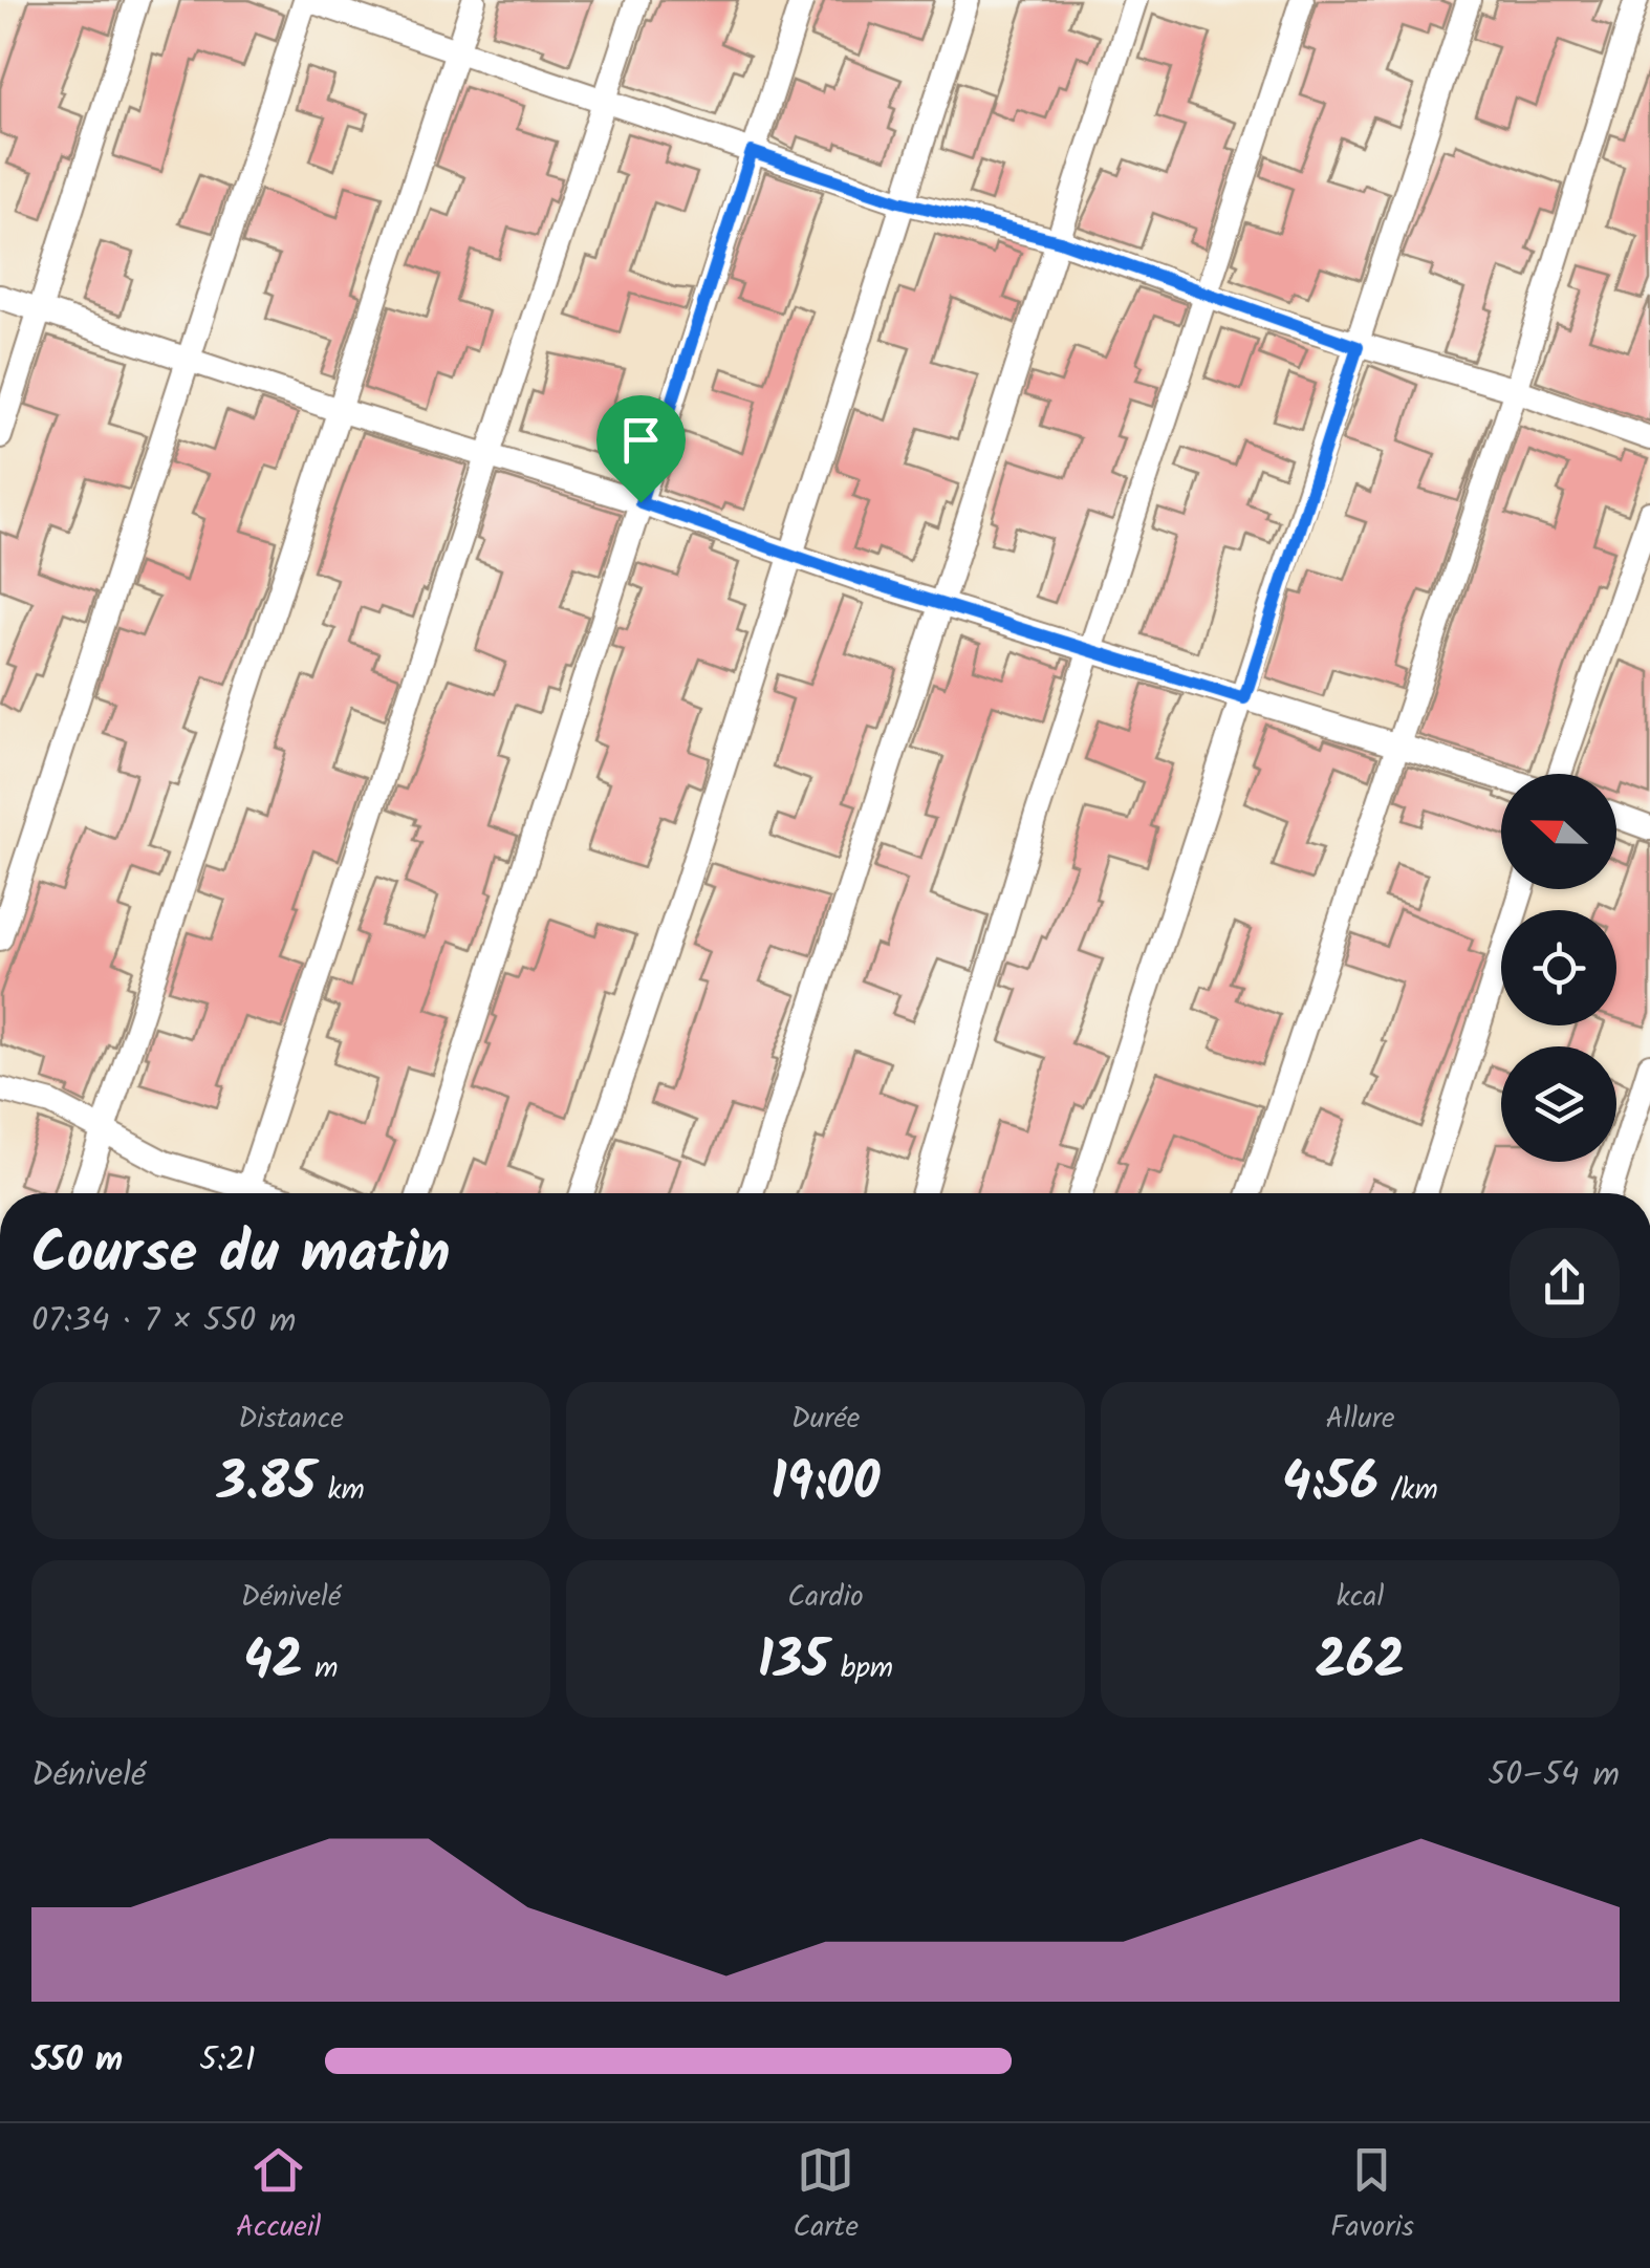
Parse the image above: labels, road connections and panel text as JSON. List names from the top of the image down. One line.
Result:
{"north":"left","page":{"heading":["Course du matin","07:34 · 7 × 550 m"],"stats":[["Distance","3.85 km"],["Durée","19:00"],["Allure","4:56 /km"],["Dénivelé","42 m"],["Cardio","135 bpm"],["kcal","262"]],"chart":["Dénivelé","50–54 m"],"list":[{"name":"550 m","note":"5:21"}],"tabs":["Accueil","Carte","Favoris"]}}
